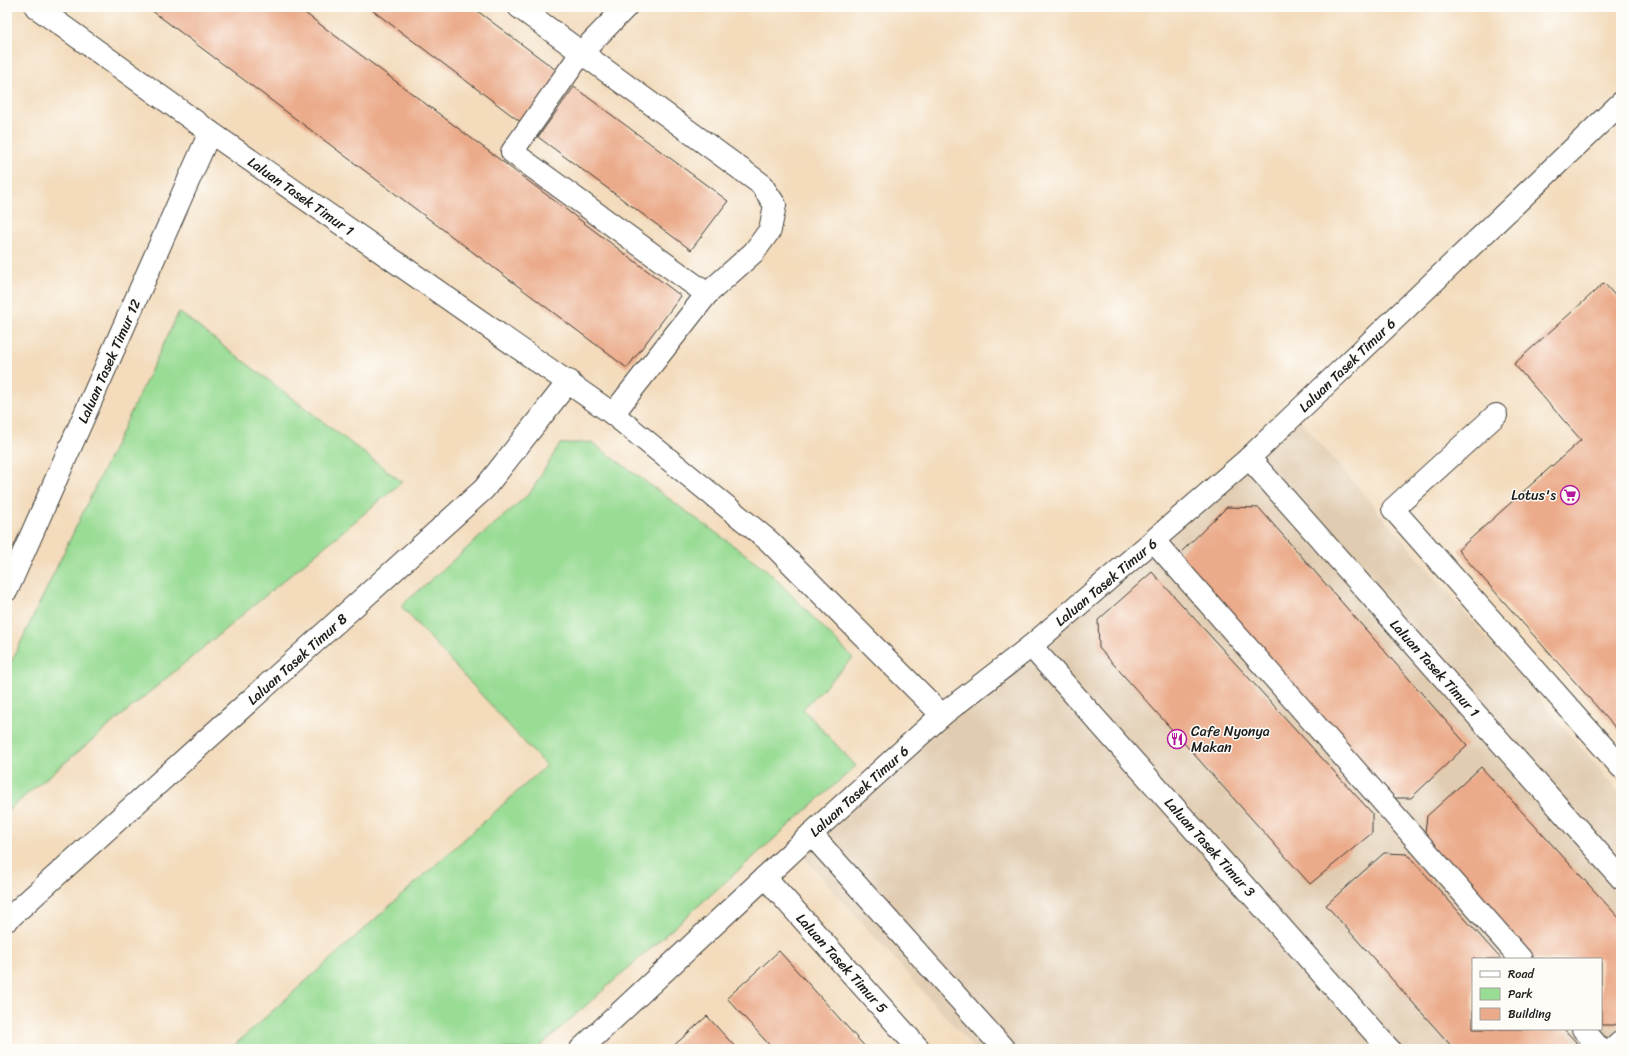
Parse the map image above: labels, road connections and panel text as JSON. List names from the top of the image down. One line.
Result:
{"streets":{"street":["Laluan Tasek Timur 1","Laluan Tasek Timur 12","Laluan Tasek Timur 6","Laluan Tasek Timur 8","Laluan Tasek Timur 3","Laluan Tasek Timur 5"]},"crossings":[["Laluan Tasek Timur 1","Laluan Tasek Timur 12"],["Laluan Tasek Timur 1","Laluan Tasek Timur 6"],["Laluan Tasek Timur 1","Laluan Tasek Timur 8"],["Laluan Tasek Timur 6","Laluan Tasek Timur 3"],["Laluan Tasek Timur 6","Laluan Tasek Timur 5"]],"places":{"supermarket":["Lotus's"],"restaurant":["Cafe Nyonya Makan"]},"legend":["Road","Park","Building"]}
